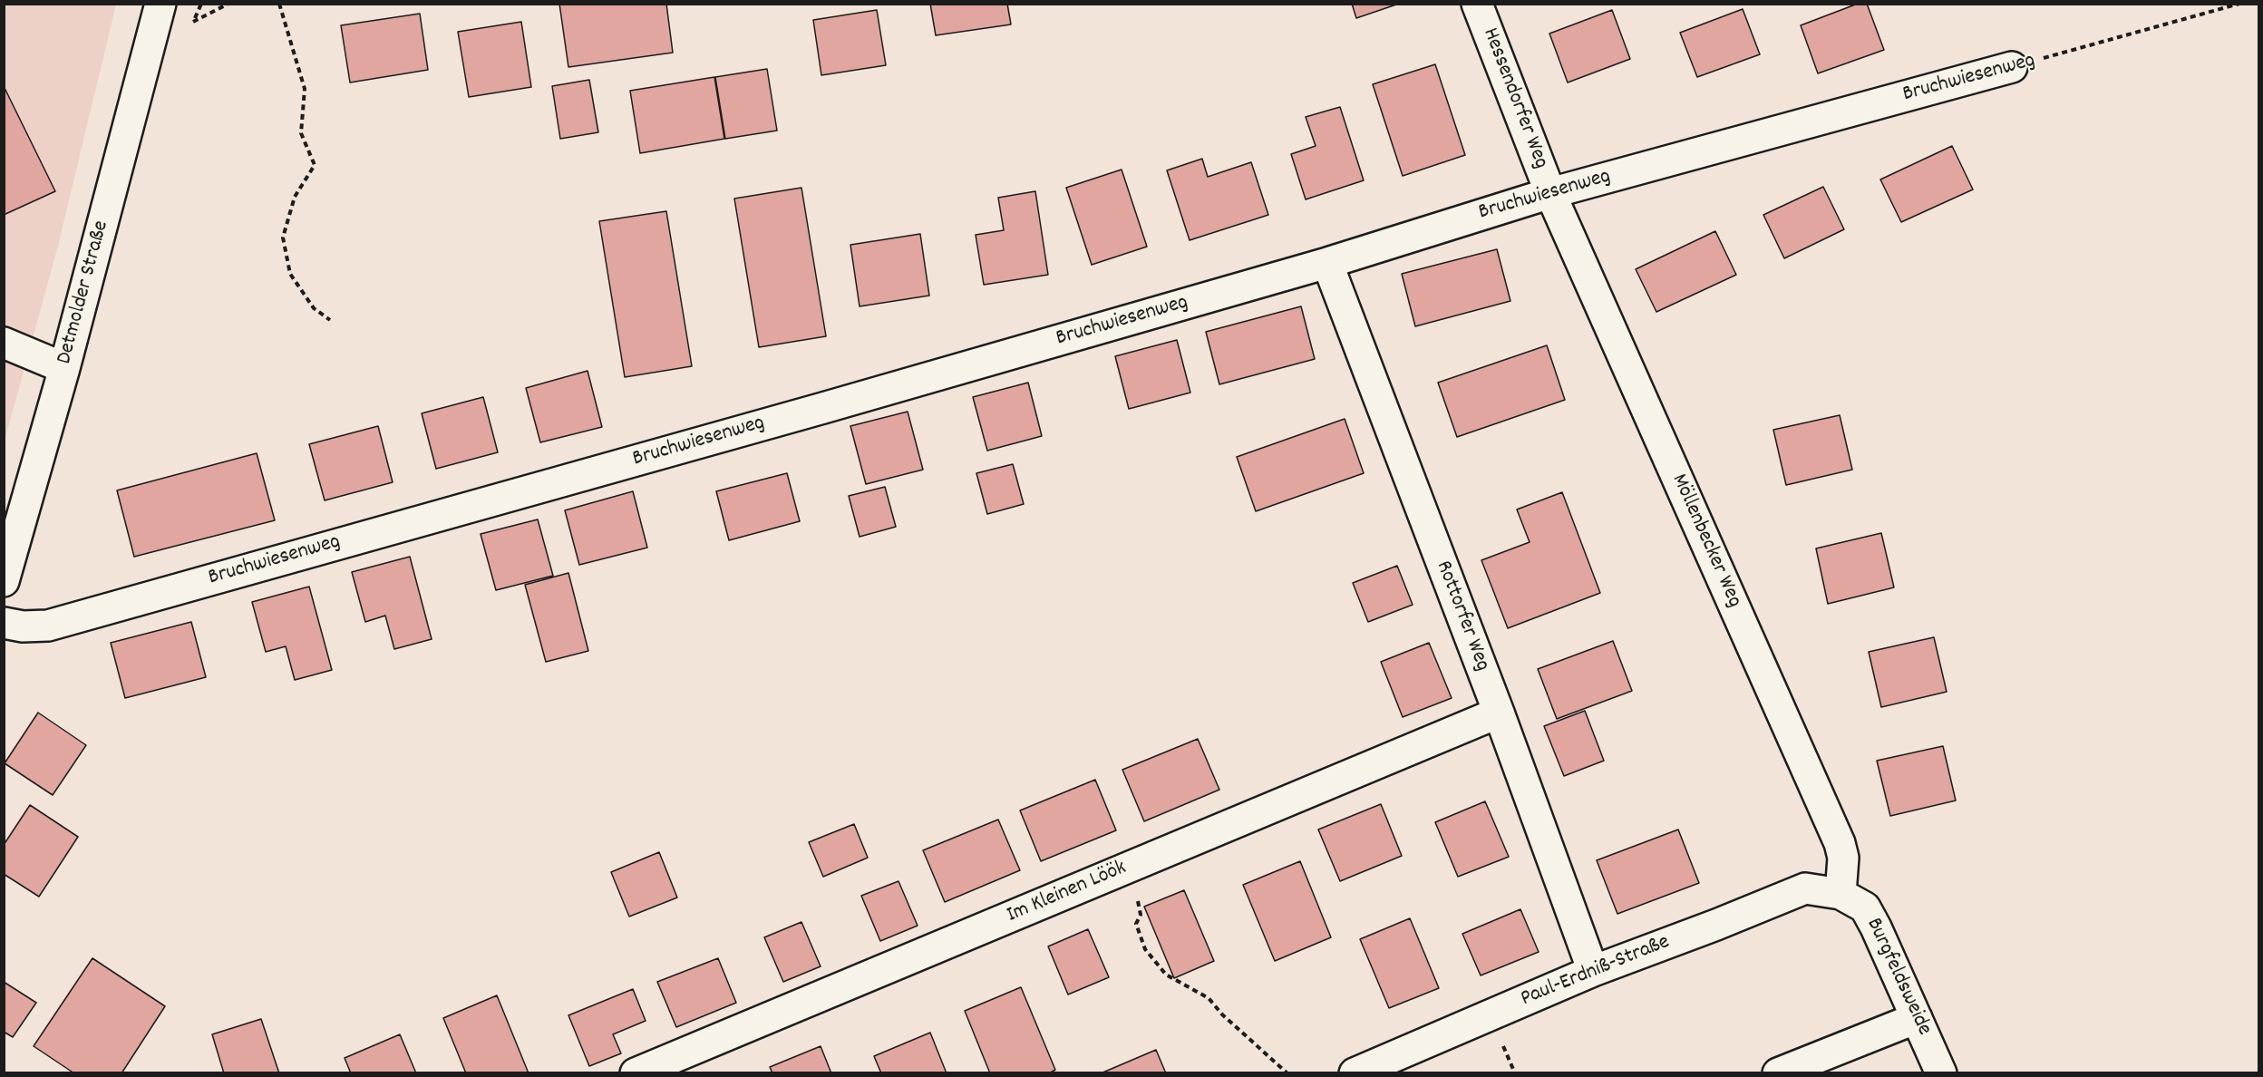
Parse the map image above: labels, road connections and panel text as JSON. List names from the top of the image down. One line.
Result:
{"streets":{"street":["Bruchwiesenweg","Hessendorfer Weg","Detmolder Straße","Möllenbecker Weg","Rottorfer Weg","Im Kleinen Löök","Paul-Erdniß-Straße","Burgfeldsweide"]},"crossings":[["Bruchwiesenweg","Hessendorfer Weg"],["Bruchwiesenweg","Möllenbecker Weg"],["Bruchwiesenweg","Rottorfer Weg"],["Hessendorfer Weg","Möllenbecker Weg"],["Möllenbecker Weg","Paul-Erdniß-Straße"],["Möllenbecker Weg","Burgfeldsweide"],["Rottorfer Weg","Im Kleinen Löök"],["Rottorfer Weg","Paul-Erdniß-Straße"],["Paul-Erdniß-Straße","Burgfeldsweide"]]}
